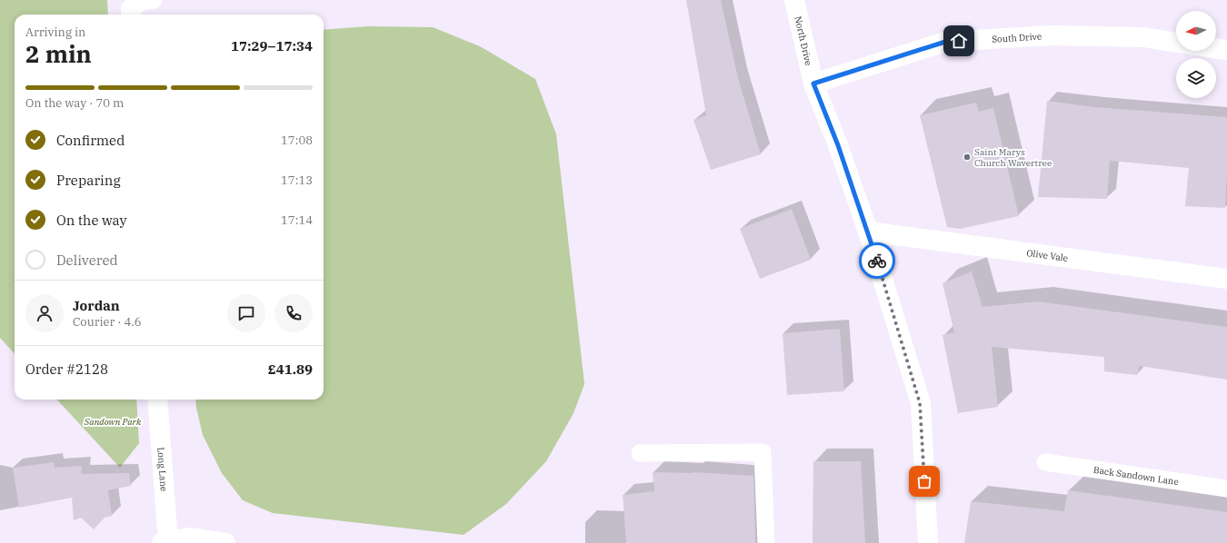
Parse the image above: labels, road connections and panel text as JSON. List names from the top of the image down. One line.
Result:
{"streets":{"street":["South Drive","North Drive","Olive Vale","Long Lane"],"lane":["Back Sandown Lane"]},"crossings":[["South Drive","North Drive"],["North Drive","Olive Vale"]],"parks":["Sandown Park"],"places":["Saint Marys Church Wavertree"],"north":"left","page":{"heading":["2 min","Arriving in","17:29–17:34"],"panel":["Jordan","Courier · 4.6","Order #2128","£41.89"],"bar":"On the way · 70 m","list":[["Confirmed","17:08"],["Preparing","17:13"],["On the way","17:14"],"Delivered"]}}
